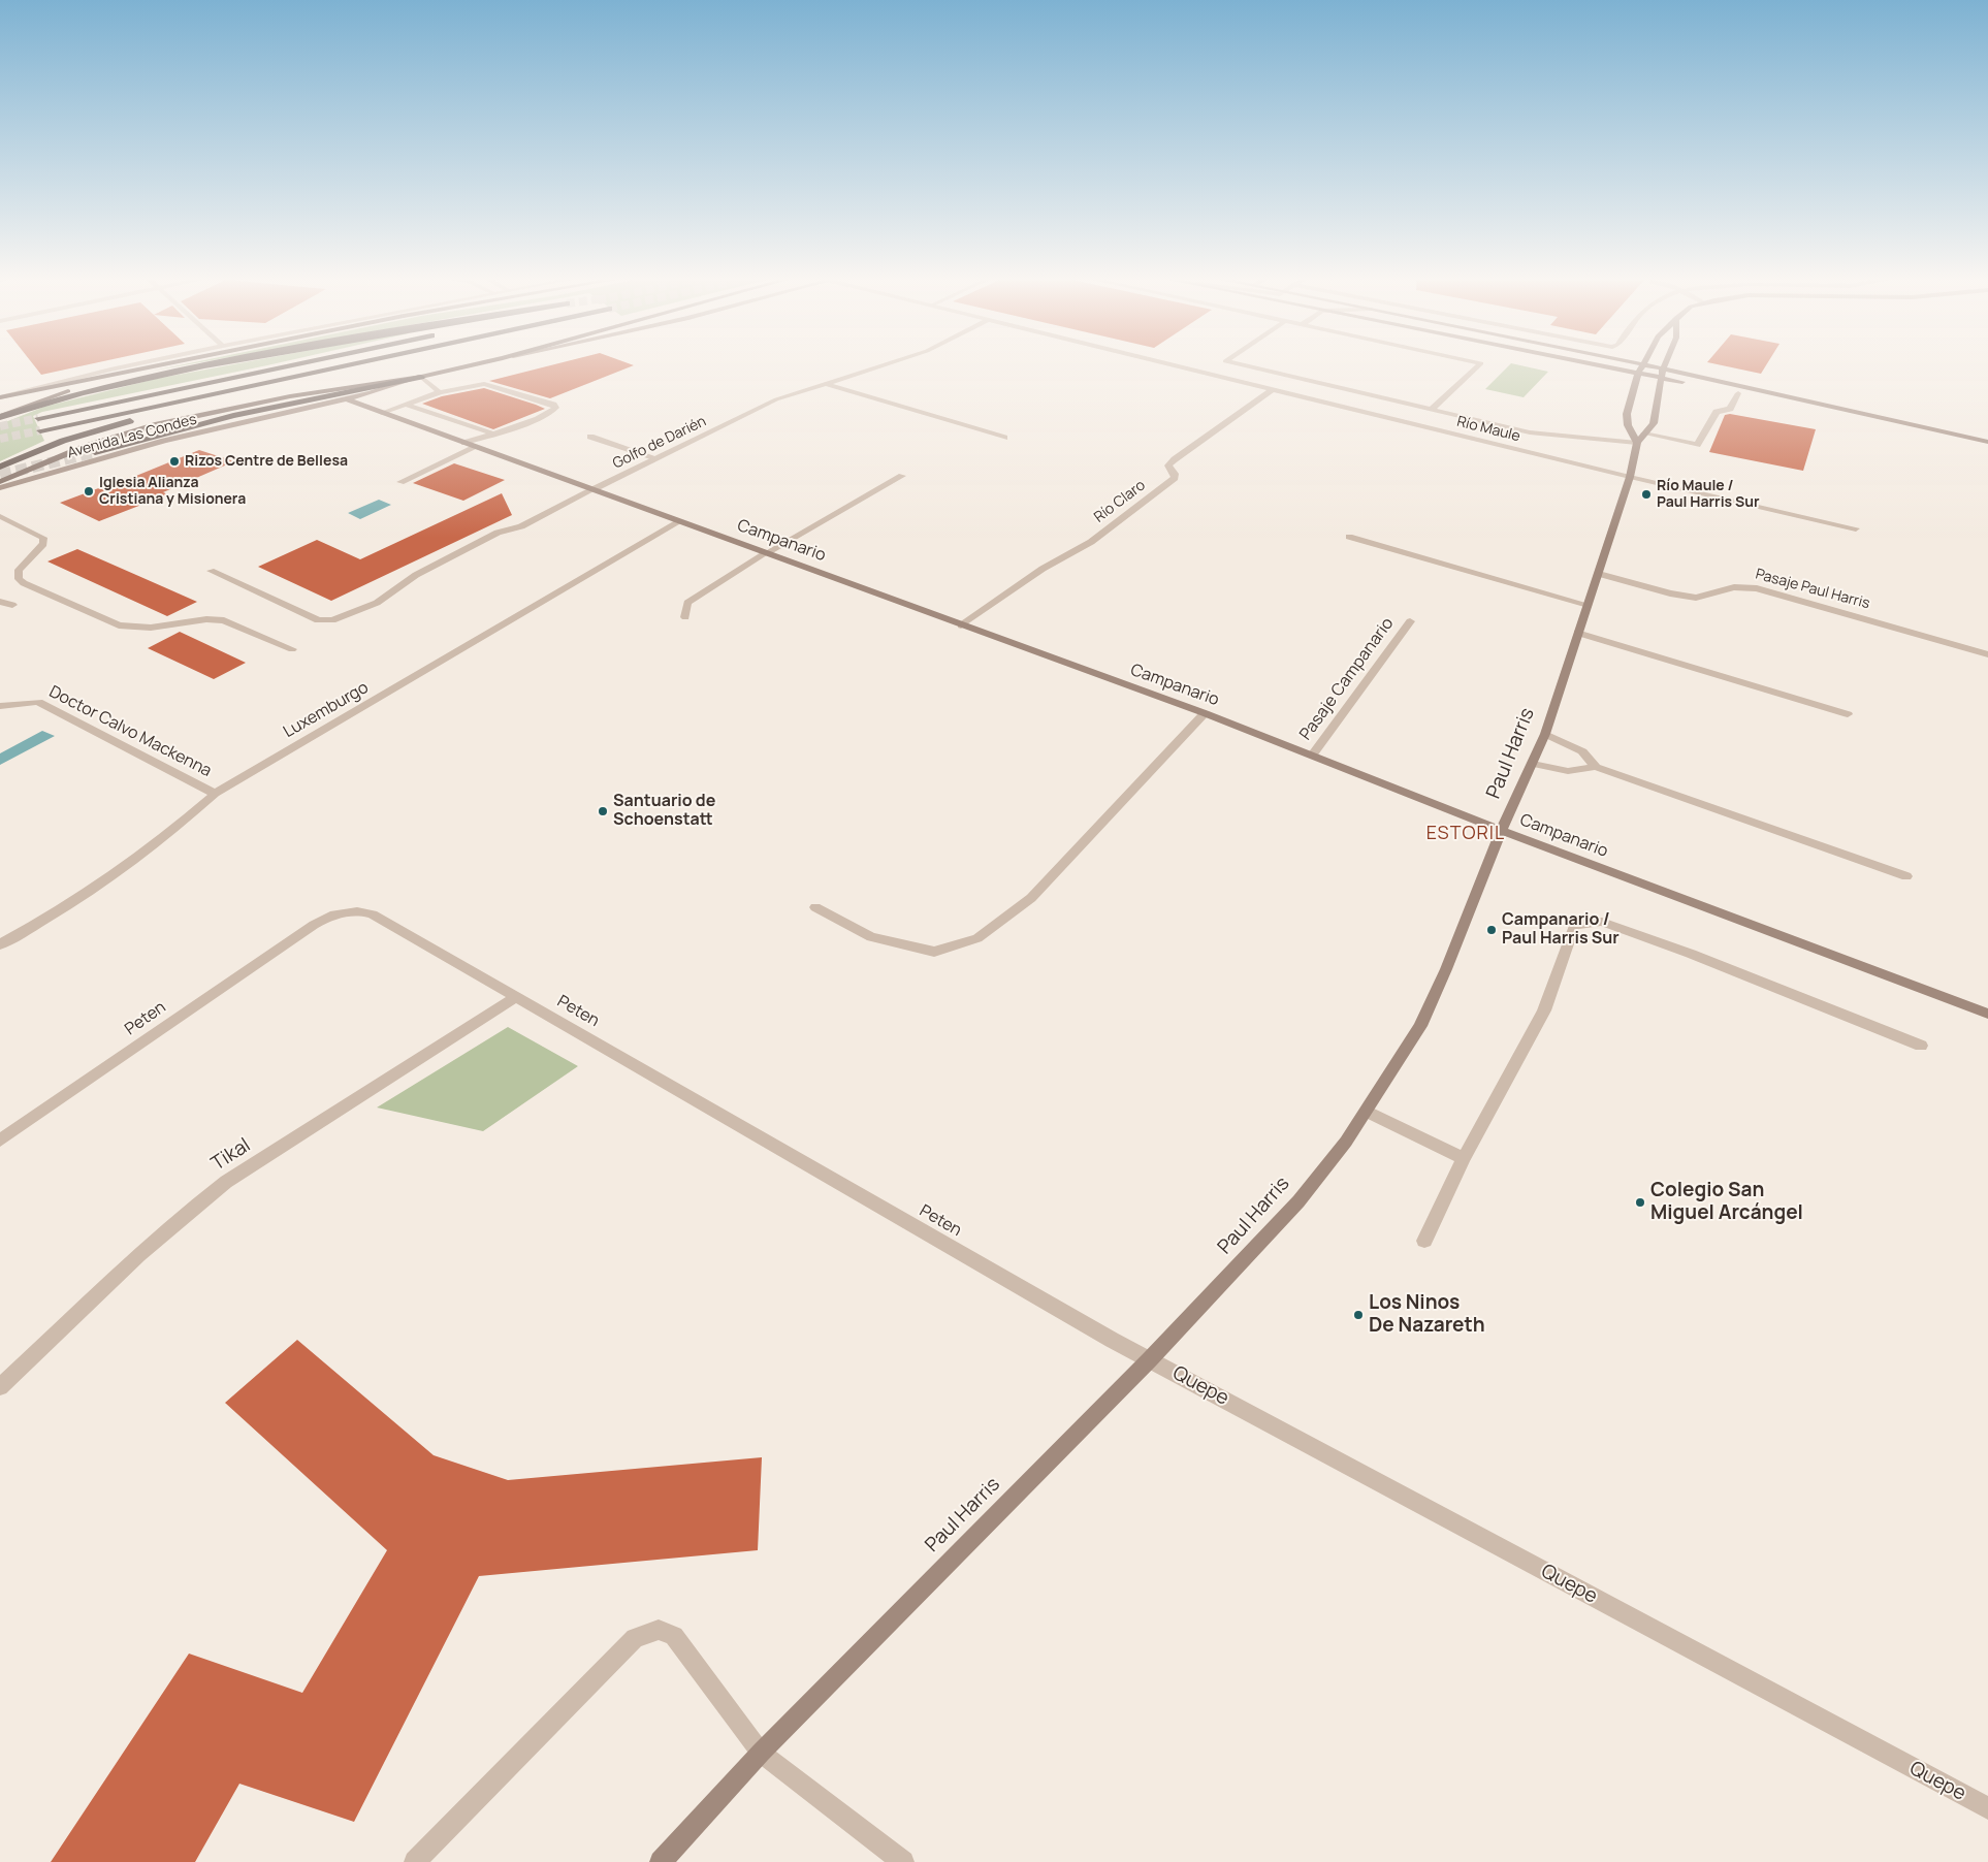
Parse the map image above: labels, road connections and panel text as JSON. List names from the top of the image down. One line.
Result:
{"streets":{"main road":["Avenida Las Condes"],"street":["Río Maule","Golfo de Darién","Río Claro","Campanario","Pasaje Paul Harris","Pasaje Campanario","Luxemburgo","Doctor Calvo Mackenna","Paul Harris","Peten","Tikal","Quepe"]},"crossings":[["Río Maule","Río Claro"],["Río Maule","Paul Harris"],["Avenida Las Condes","Campanario"],["Golfo de Darién","Campanario"],["Río Claro","Campanario"],["Campanario","Pasaje Campanario"],["Campanario","Luxemburgo"],["Campanario","Paul Harris"],["Pasaje Paul Harris","Paul Harris"],["Luxemburgo","Doctor Calvo Mackenna"],["Paul Harris","Peten"],["Paul Harris","Quepe"],["Peten","Tikal"],["Peten","Quepe"]],"districts":["ESTORIL"],"places":["Rizos Centre de Bellesa","Iglesia Alianza Cristiana y Misionera","Río Maule / Paul Harris Sur","Santuario de Schoenstatt","Campanario / Paul Harris Sur","Colegio San Miguel Arcángel","Los Ninos De Nazareth"]}
